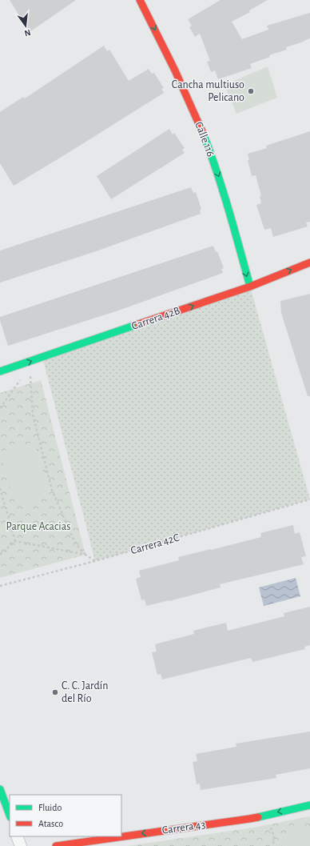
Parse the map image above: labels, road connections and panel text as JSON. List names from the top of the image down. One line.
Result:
{"streets":{"street":["Calle 116","Carrera 42B","Carrera 43"],"path":["Carrera 42C"]},"crossings":[["Calle 116","Carrera 42B"]],"one_way":["Calle 116","Carrera 42B","Carrera 43"],"parks":["Parque Acacias"],"places":["Cancha multiuso Pelicano","C. C. Jardín del Río"],"legend":["Fluido","Atasco"],"north":"bottom"}
